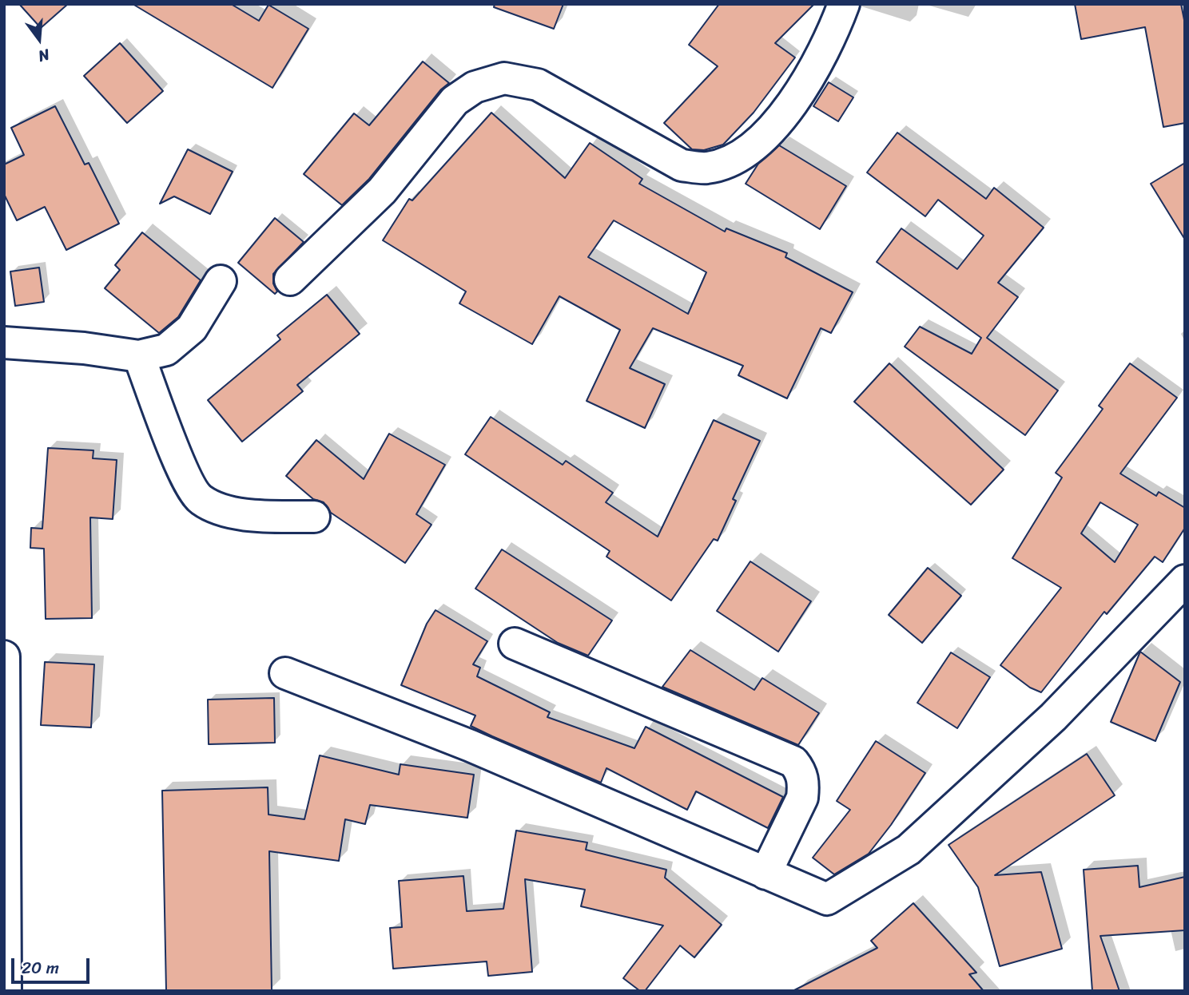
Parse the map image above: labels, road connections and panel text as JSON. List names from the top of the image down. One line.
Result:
{"scale_bar":"20 m","north":"bottom"}
